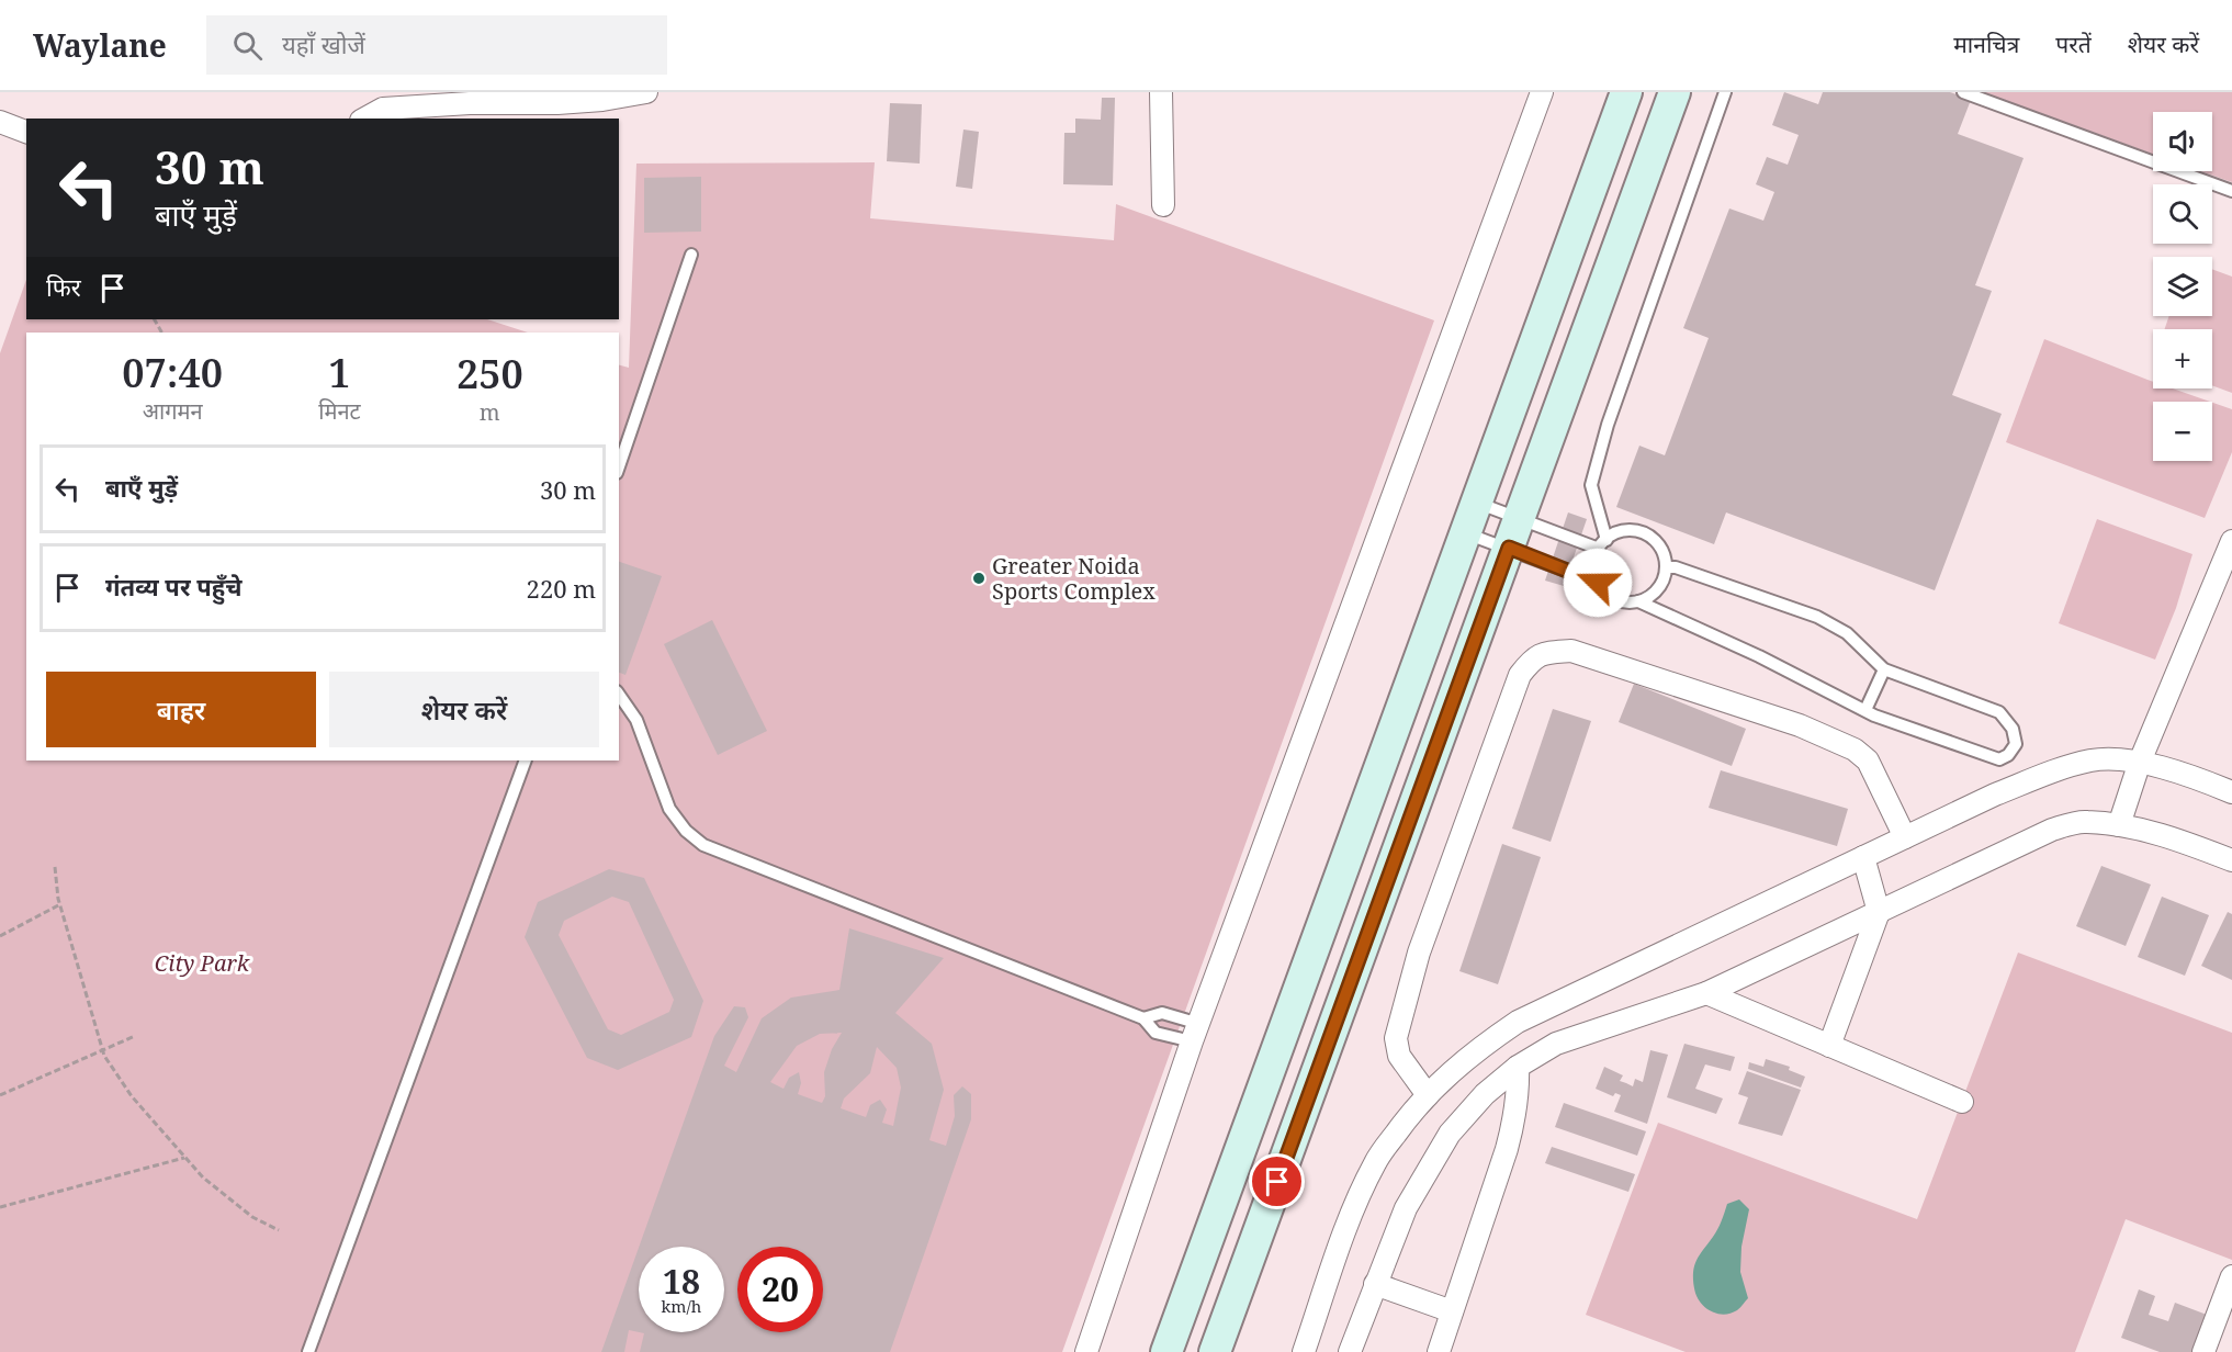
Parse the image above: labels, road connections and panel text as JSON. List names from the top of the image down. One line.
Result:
{"parks":["City Park"],"places":["Greater Noida Sports Complex"],"page":{"header":"Waylane","search":"यहाँ खोजें","nav":["मानचित्र","परतें","शेयर करें"],"map_buttons":["+","−"],"turn":["30 m","बाएँ मुड़ें"],"then":"फिर","eta":["07:40","आगमन","1","मिनट","250","m"],"list":[{"name":"बाएँ मुड़ें","value":"30 m"},{"name":"गंतव्य पर पहुँचे","value":"220 m"}],"buttons":["बाहर","शेयर करें"],"speed":"18 km/h","limit":"20"}}
